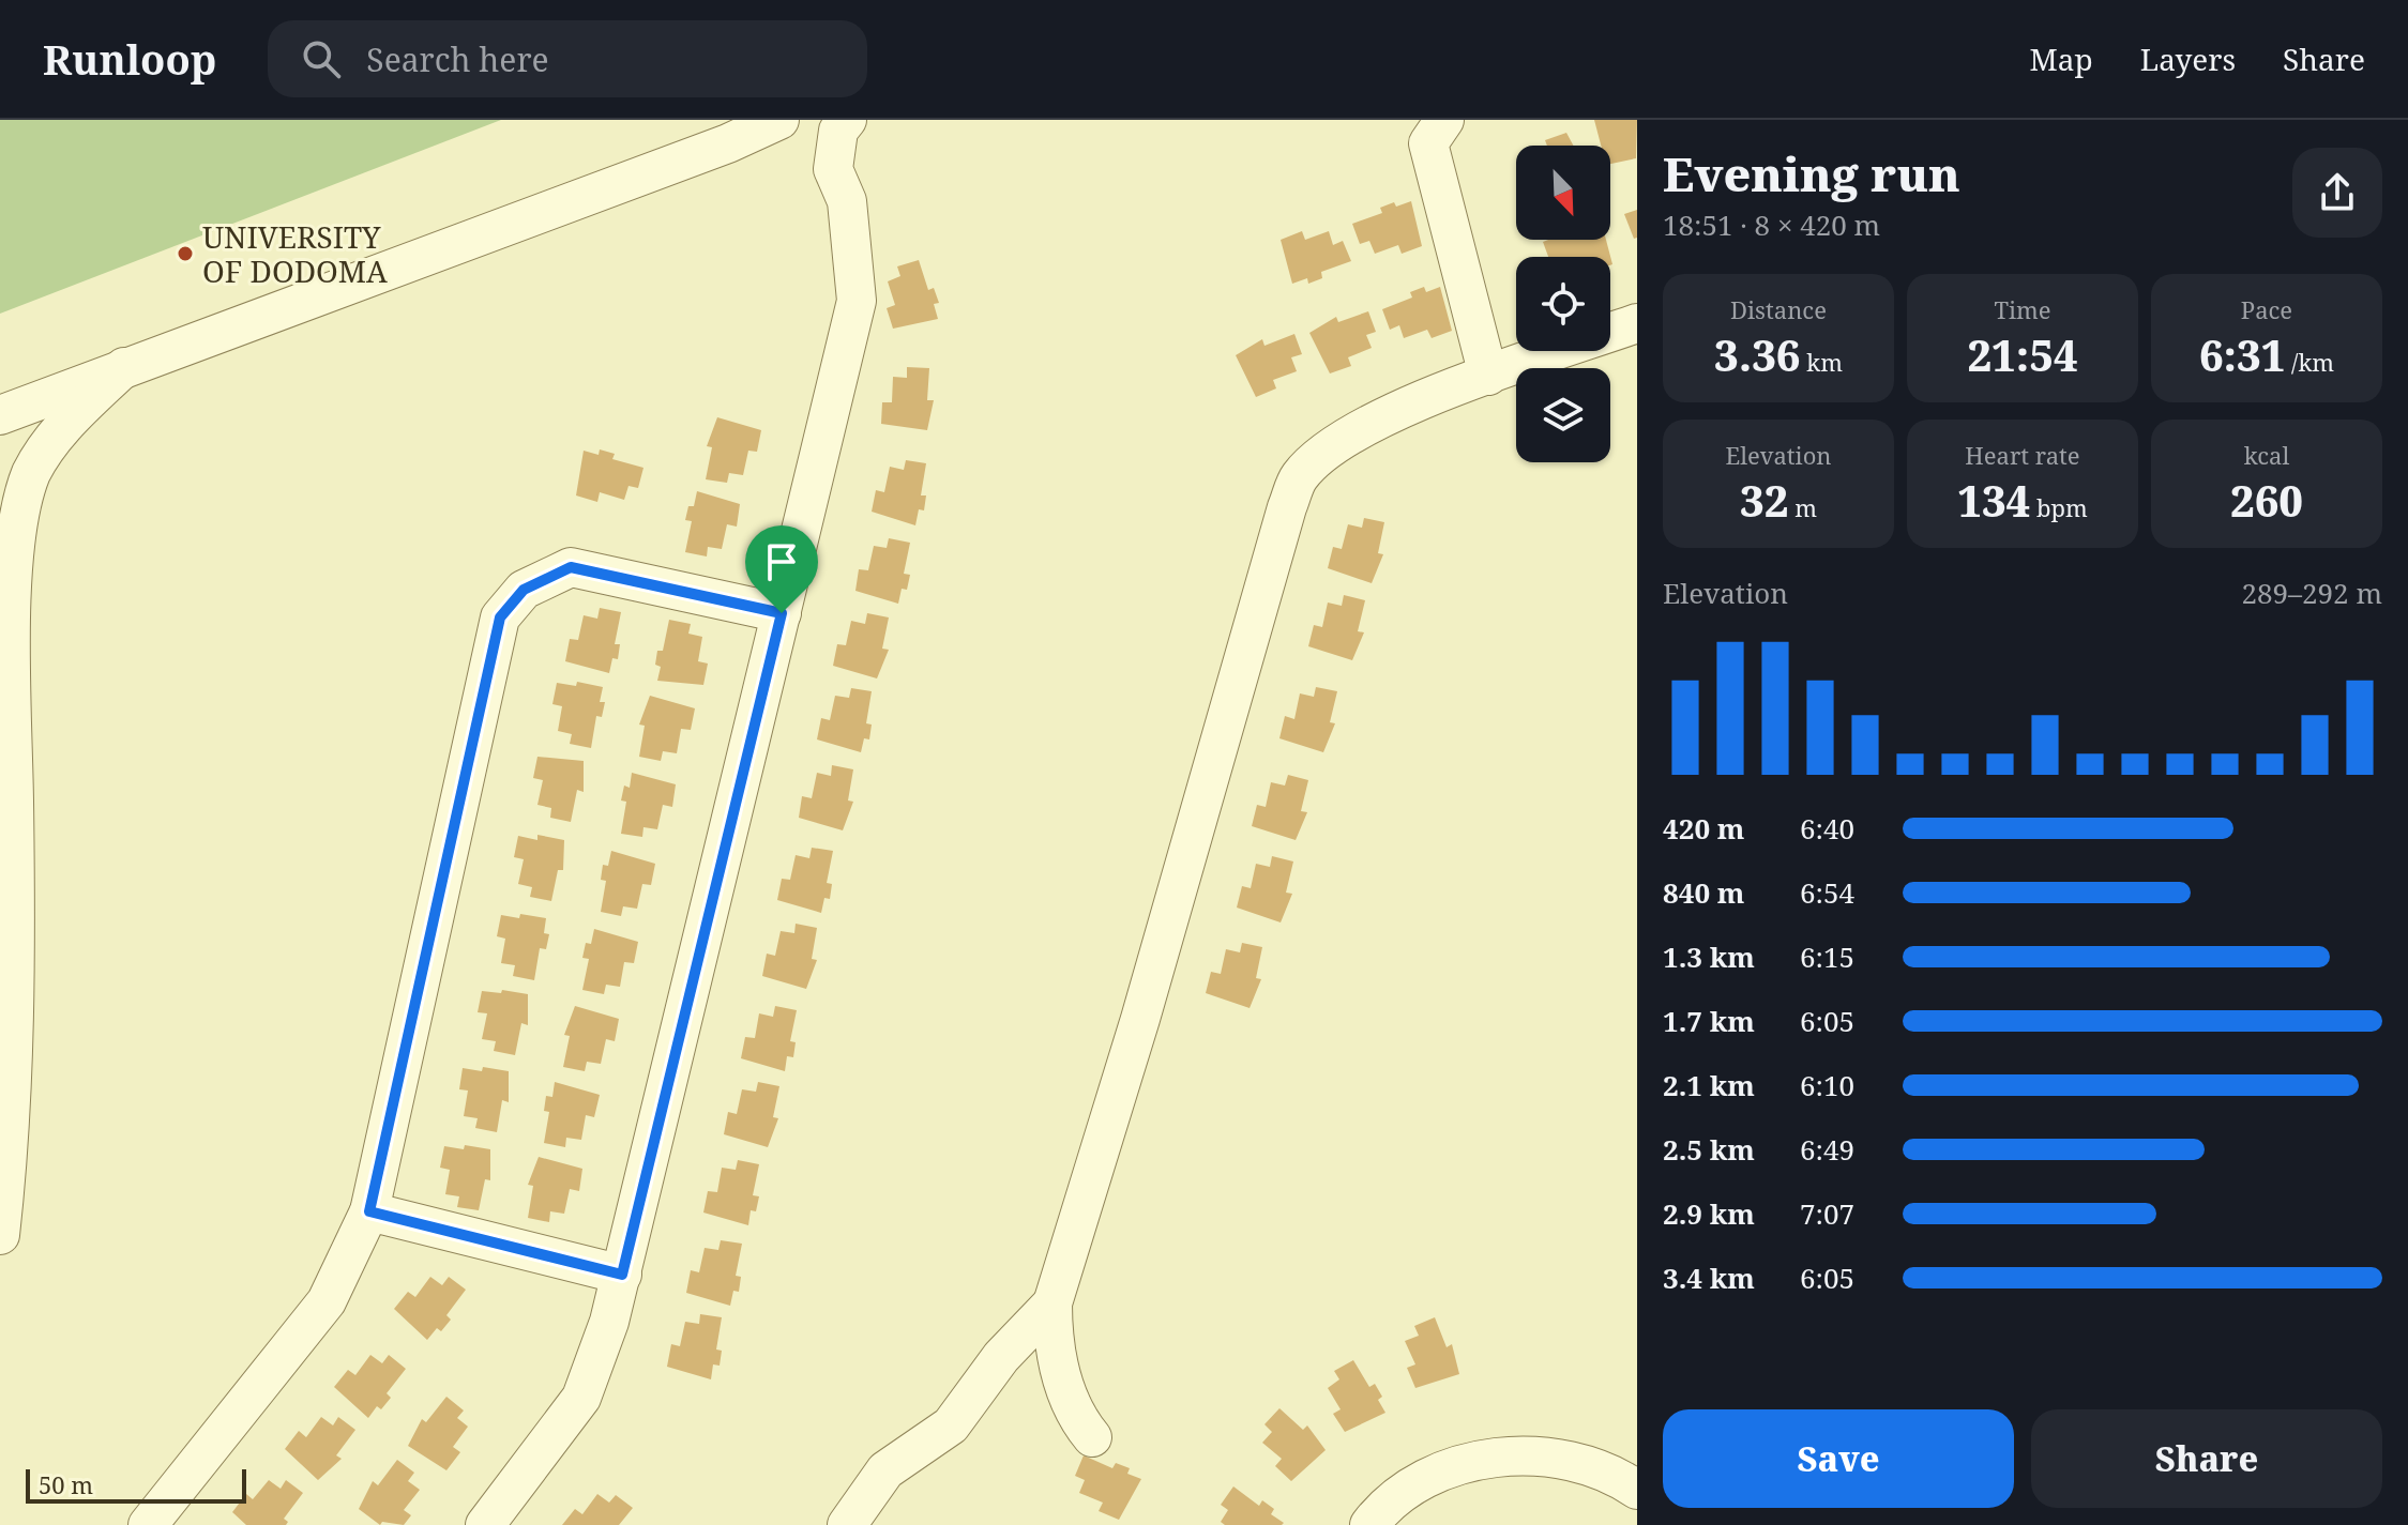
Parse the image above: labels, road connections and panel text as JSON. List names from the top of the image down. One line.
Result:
{"places":["UNIVERSITY OF DODOMA"],"scale_bar":"50 m","north":"bottom right","page":{"header":"Runloop","search":"Search here","nav":["Map","Layers","Share"],"heading":["Evening run","18:51 · 8 × 420 m"],"stats":[["Distance","3.36 km"],["Time","21:54"],["Pace","6:31 /km"],["Elevation","32 m"],["Heart rate","134 bpm"],["kcal","260"]],"chart":["Elevation","289–292 m"],"list":[{"name":"420 m","note":"6:40"},{"name":"840 m","note":"6:54"},{"name":"1.3 km","note":"6:15"},{"name":"1.7 km","note":"6:05"},{"name":"2.1 km","note":"6:10"},{"name":"2.5 km","note":"6:49"},{"name":"2.9 km","note":"7:07"},{"name":"3.4 km","note":"6:05"}],"buttons":["Save","Share"],"scale":"50 m"}}
